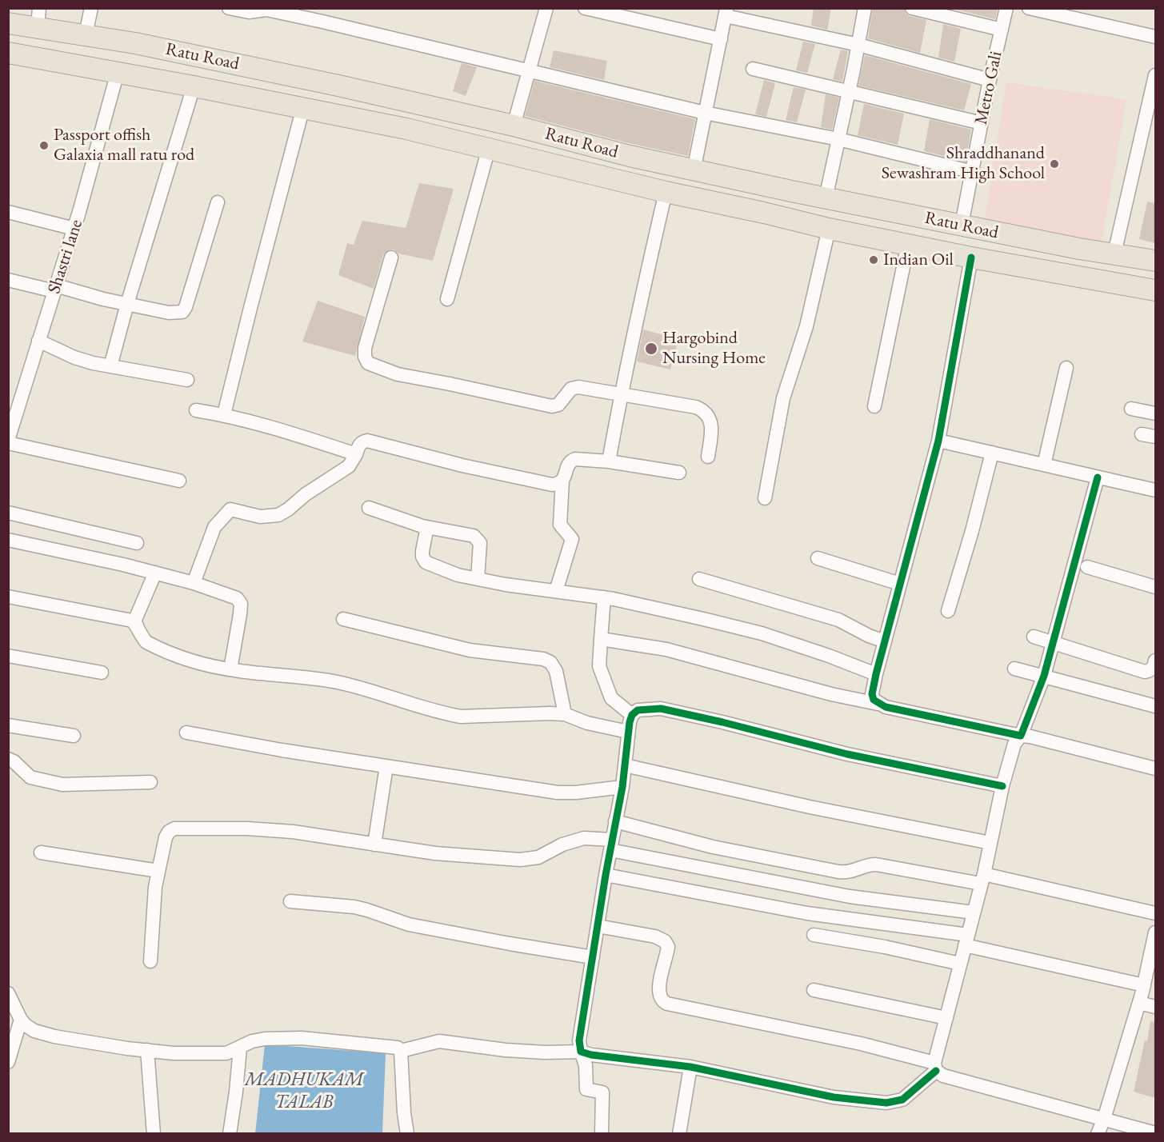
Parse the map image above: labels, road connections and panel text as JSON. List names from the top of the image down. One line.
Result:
{"streets":{"main road":["Ratu Road"],"street":["Metro Gali","Shastri lane"]},"crossings":[["Ratu Road","Metro Gali"],["Ratu Road","Shastri lane"]],"water":["MADHUKAM TALAB"],"places":["Passport offish Galaxia mall ratu rod","Shraddhanand Sewashram High School","Indian Oil","Hargobind Nursing Home"]}
